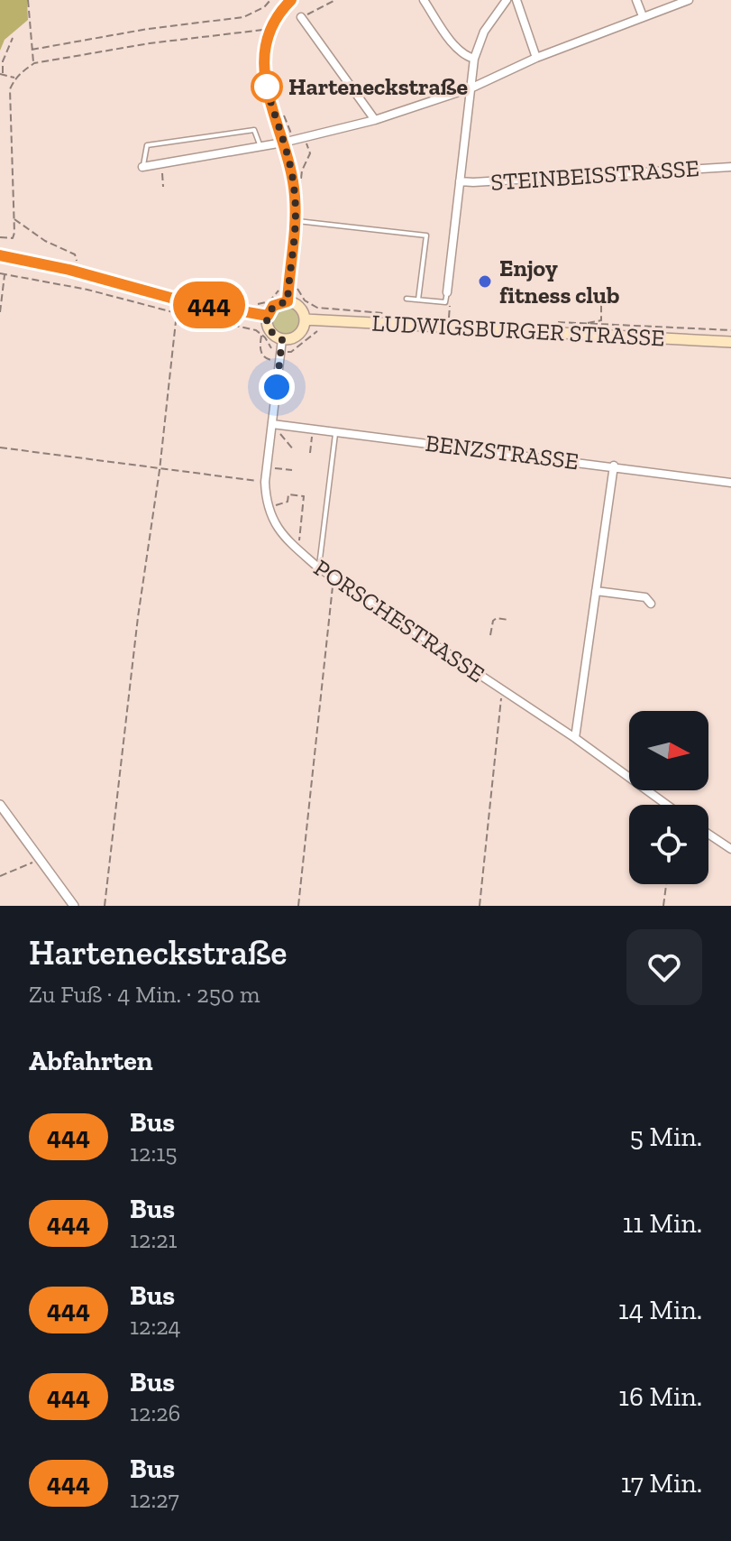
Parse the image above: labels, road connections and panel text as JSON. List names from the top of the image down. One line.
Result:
{"streets":{"main road":["LUDWIGSBURGER STRASSE"],"street":["STEINBEISSTRASSE","BENZSTRASSE","PORSCHESTRASSE"]},"crossings":[["LUDWIGSBURGER STRASSE","PORSCHESTRASSE"],["BENZSTRASSE","PORSCHESTRASSE"]],"places":["Harteneckstraße","Enjoy fitness club"],"lines":["bus line 444"],"north":"right","page":{"on_map":"444","heading":[["Harteneckstraße","Zu Fuß · 4 Min. · 250 m"],"Abfahrten"],"list":[{"mark":"444","name":"Bus","note":"12:15","value":"5 Min."},{"mark":"444","name":"Bus","note":"12:21","value":"11 Min."},{"mark":"444","name":"Bus","note":"12:24","value":"14 Min."},{"mark":"444","name":"Bus","note":"12:26","value":"16 Min."},{"mark":"444","name":"Bus","note":"12:27","value":"17 Min."}]}}
